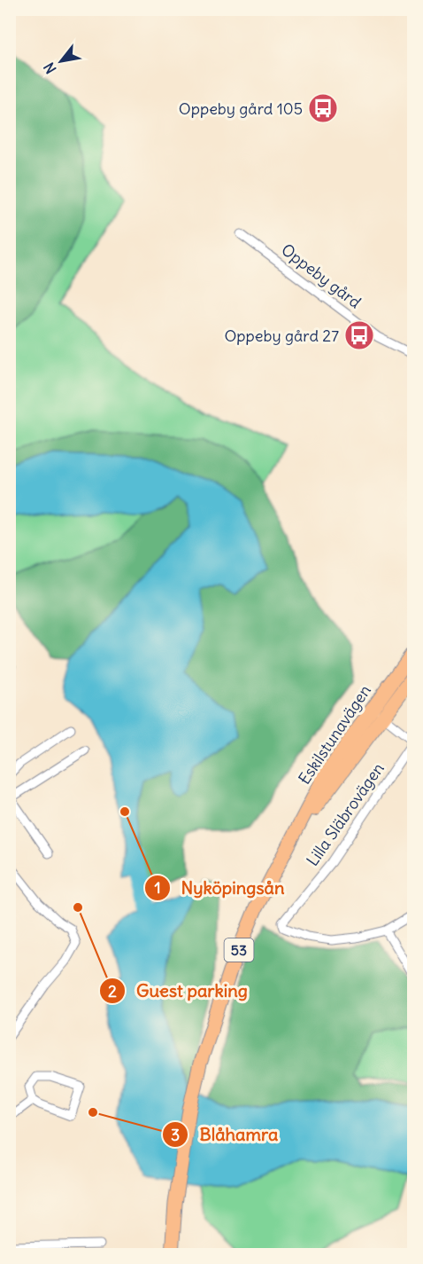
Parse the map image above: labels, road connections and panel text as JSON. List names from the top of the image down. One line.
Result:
{"streets":{"main road":["Eskilstunavägen","53"],"street":["Oppeby gård","Lilla Släbrovägen"]},"places":{"bus stop":["Oppeby gård 105","Oppeby gård 27"],"other":["Nyköpingsån","Guest parking","Blåhamra"]},"north":"bottom left"}
